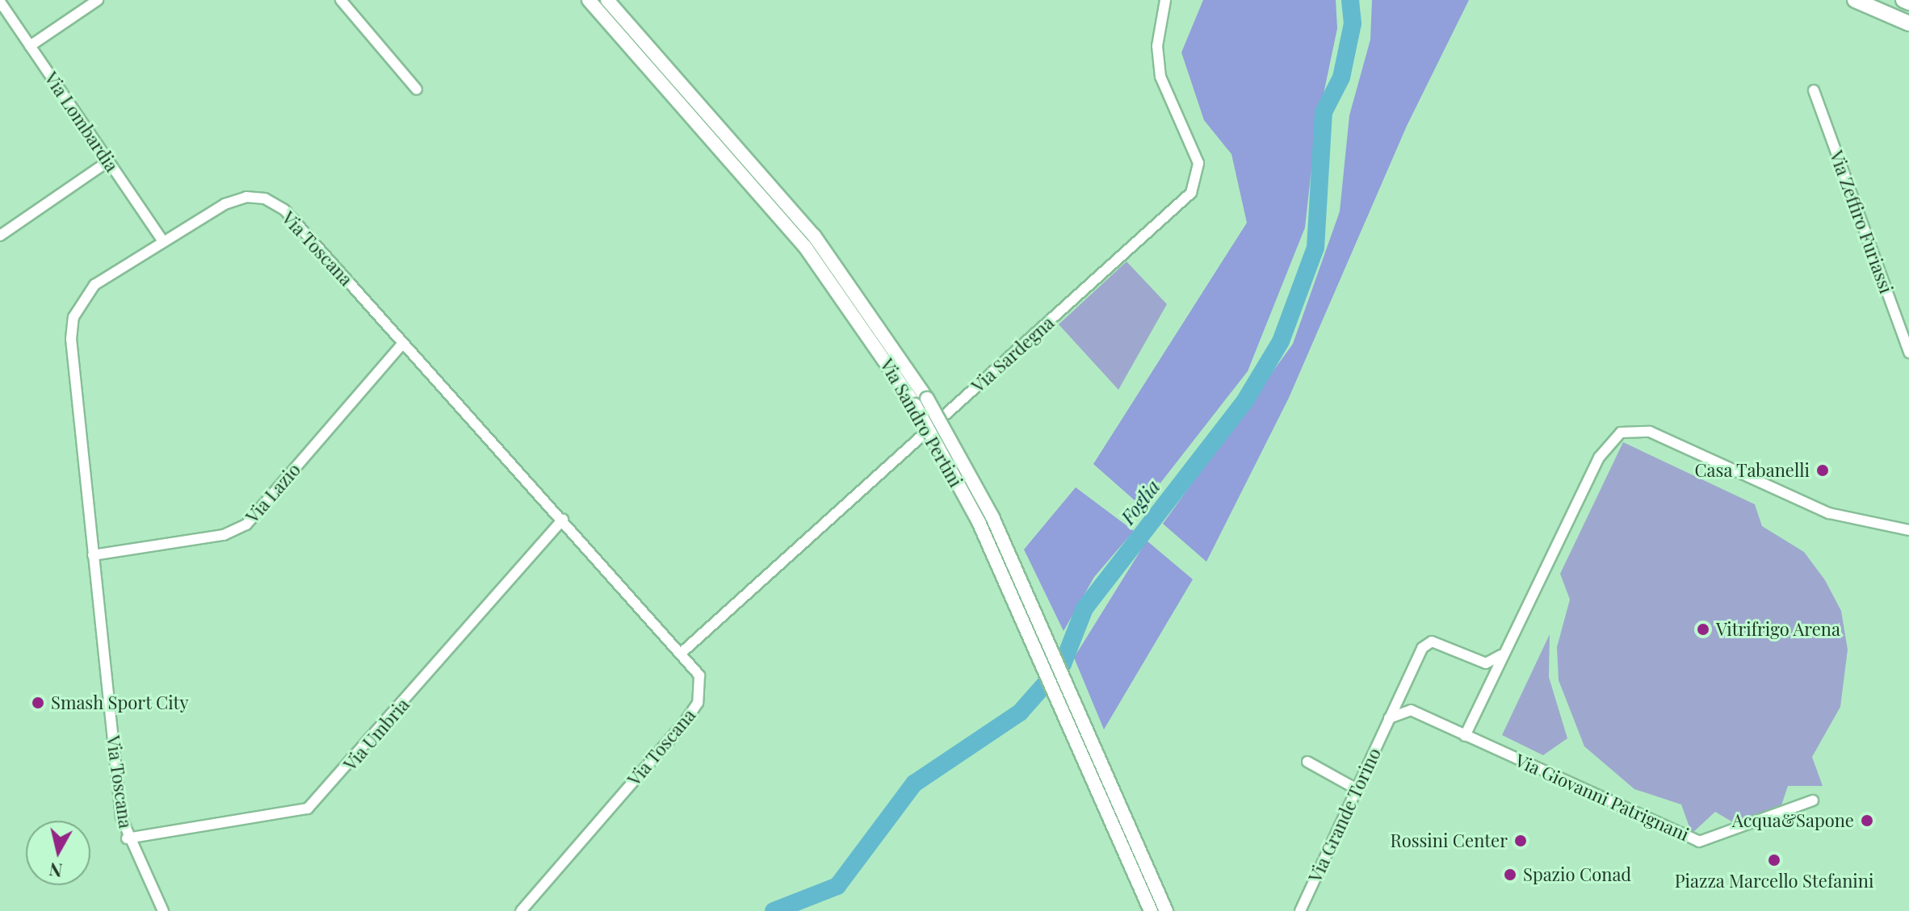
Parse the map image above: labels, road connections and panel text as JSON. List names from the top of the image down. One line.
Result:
{"streets":{"main road":["Via Sandro Pertini"],"street":["Via Lombardia","Via Zeffiro Furiassi","Via Toscana","Via Sardegna","Via Lazio","Via Umbria","Via Giovanni Patrignani","Via Grande Torino"]},"crossings":[["Via Lombardia","Via Toscana"],["Via Toscana","Via Sardegna"],["Via Toscana","Via Lazio"],["Via Toscana","Via Umbria"]],"water":["Foglia"],"places":["Casa Tabanelli","Vitrifrigo Arena","Smash Sport City","Acqua&Sapone","Rossini Center","Piazza Marcello Stefanini","Spazio Conad"],"north":"bottom"}
